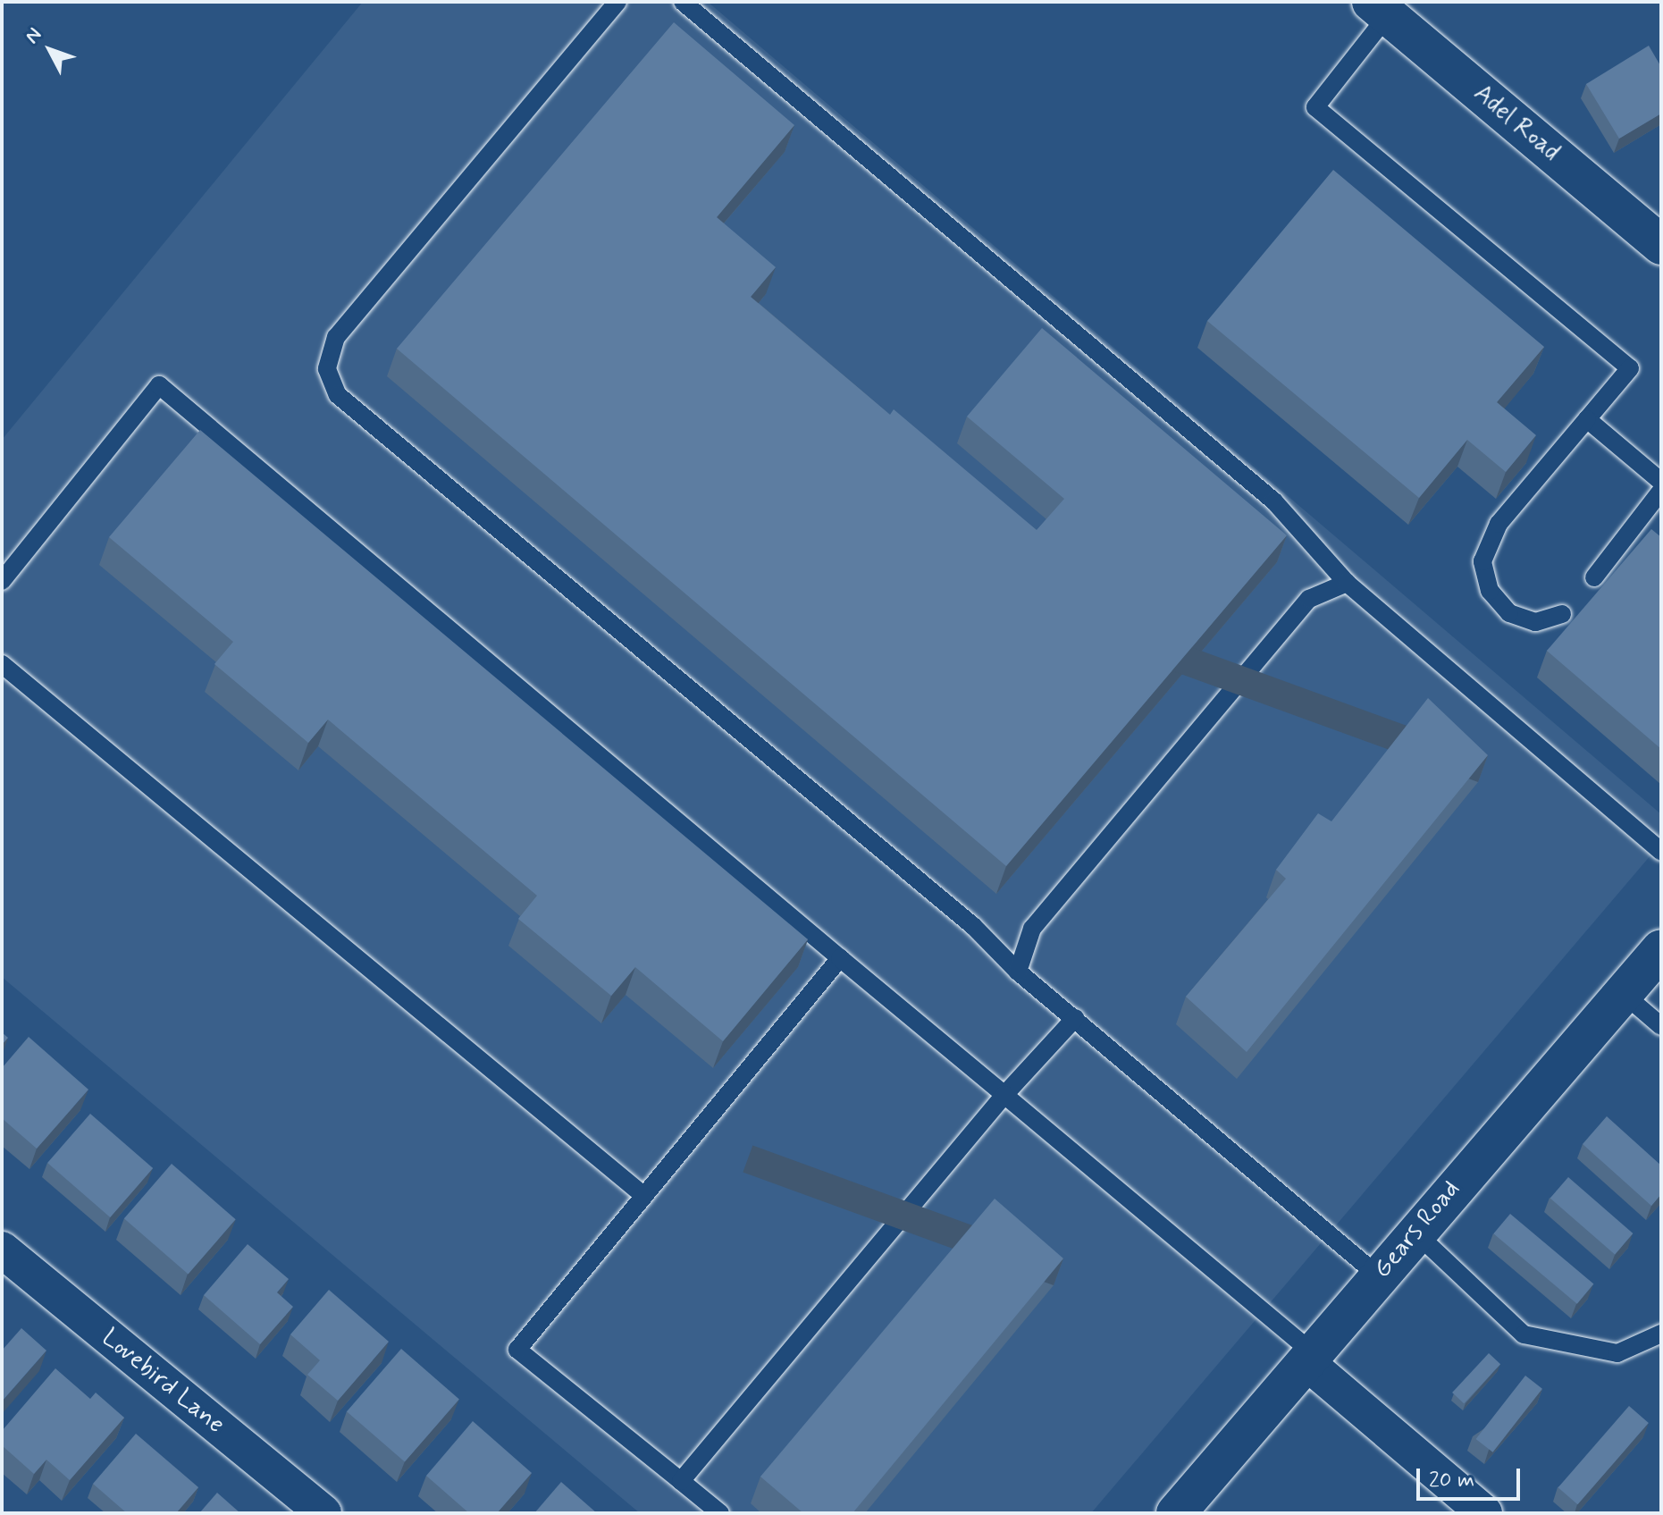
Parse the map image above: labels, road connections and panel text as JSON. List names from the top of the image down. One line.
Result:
{"streets":{"main road":["Adel Road","Gears Road"],"street":["Lovebird Lane"]},"scale_bar":"20 m","north":"top left"}
